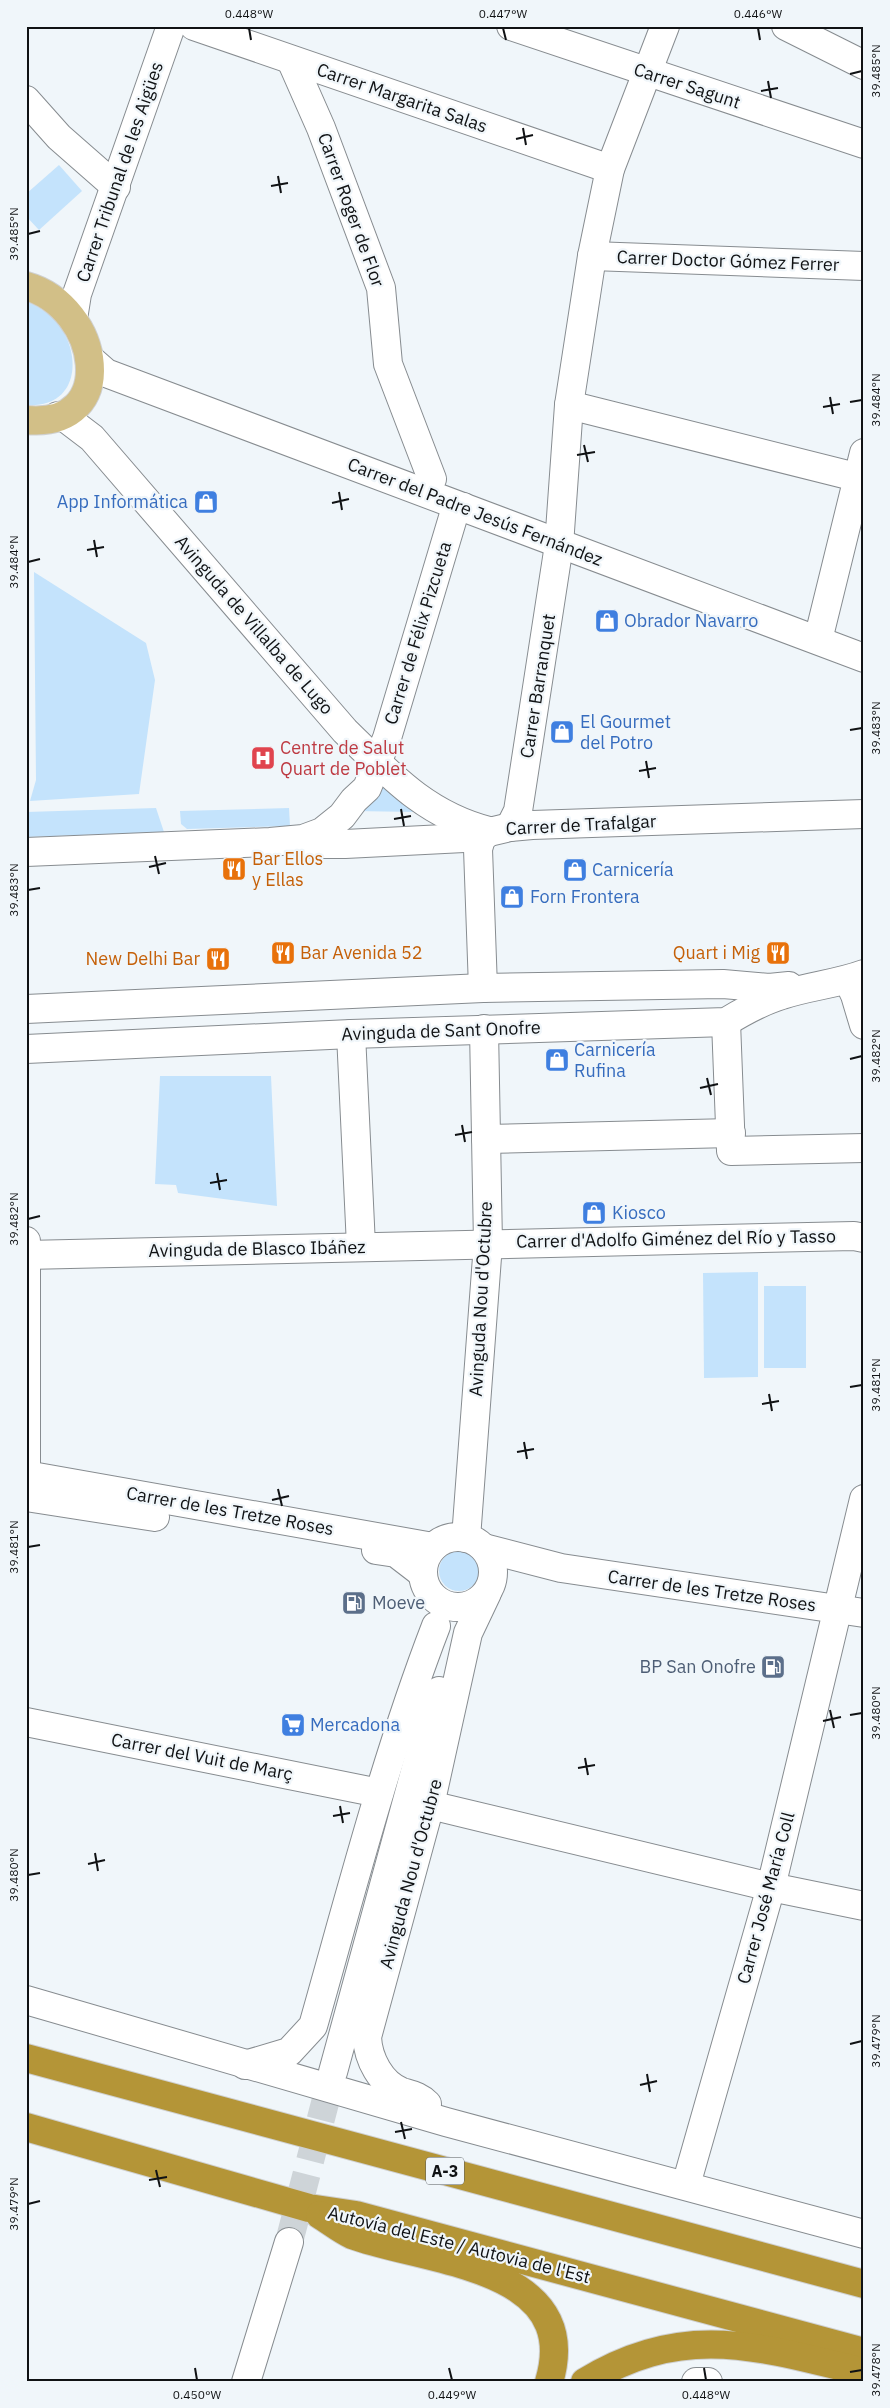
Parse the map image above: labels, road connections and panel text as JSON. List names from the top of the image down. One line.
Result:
{"streets":{"highway":["A-3","Autovía del Este / Autovia de l'Est"],"street":["Carrer Sagunt","Carrer Margarita Salas","Carrer Tribunal de les Aigües","Carrer Roger de Flor","Carrer Doctor Gómez Ferrer","Carrer del Padre Jesús Fernández","Avinguda de Villalba de Lugo","Carrer de Félix Pizcueta","Carrer Barranquet","Carrer de Trafalgar","Avinguda de Sant Onofre","Carrer d'Adolfo Giménez del Río y Tasso","Avinguda de Blasco Ibáñez","Avinguda Nou d'Octubre","Carrer de les Tretze Roses","Carrer del Vuit de Març","Carrer José María Coll"]},"crossings":[["Carrer Sagunt","Carrer Barranquet"],["Carrer Margarita Salas","Carrer Roger de Flor"],["Carrer Margarita Salas","Carrer Barranquet"],["Carrer Doctor Gómez Ferrer","Carrer Barranquet"],["Carrer del Padre Jesús Fernández","Carrer de Félix Pizcueta"],["Carrer del Padre Jesús Fernández","Carrer Barranquet"],["Avinguda de Villalba de Lugo","Carrer de Félix Pizcueta"],["Avinguda de Villalba de Lugo","Carrer Barranquet"],["Avinguda de Villalba de Lugo","Carrer de Trafalgar"],["Carrer de Félix Pizcueta","Carrer de Trafalgar"],["Carrer Barranquet","Carrer de Trafalgar"],["Avinguda de Sant Onofre","Avinguda Nou d'Octubre"],["Carrer d'Adolfo Giménez del Río y Tasso","Avinguda de Blasco Ibáñez"],["Carrer d'Adolfo Giménez del Río y Tasso","Avinguda Nou d'Octubre"],["Avinguda de Blasco Ibáñez","Avinguda Nou d'Octubre"],["Avinguda Nou d'Octubre","Carrer de les Tretze Roses"],["Carrer de les Tretze Roses","Carrer José María Coll"]],"places":{"shop":["App Informática","Obrador Navarro","El Gourmet del Potro","Carnicería","Forn Frontera","Carnicería Rufina","Kiosco"],"hospital":["Centre de Salut Quart de Poblet"],"restaurant":["Bar Ellos y Ellas","Bar Avenida 52","Quart i Mig","New Delhi Bar"],"fuel station":["Moeve","BP San Onofre"],"supermarket":["Mercadona"]},"coordinates":["0.448°W","0.447°W","0.446°W","39.485°N","39.484°N","39.483°N","39.482°N","39.481°N","39.480°N","39.479°N","39.478°N","0.450°W","0.449°W"]}
